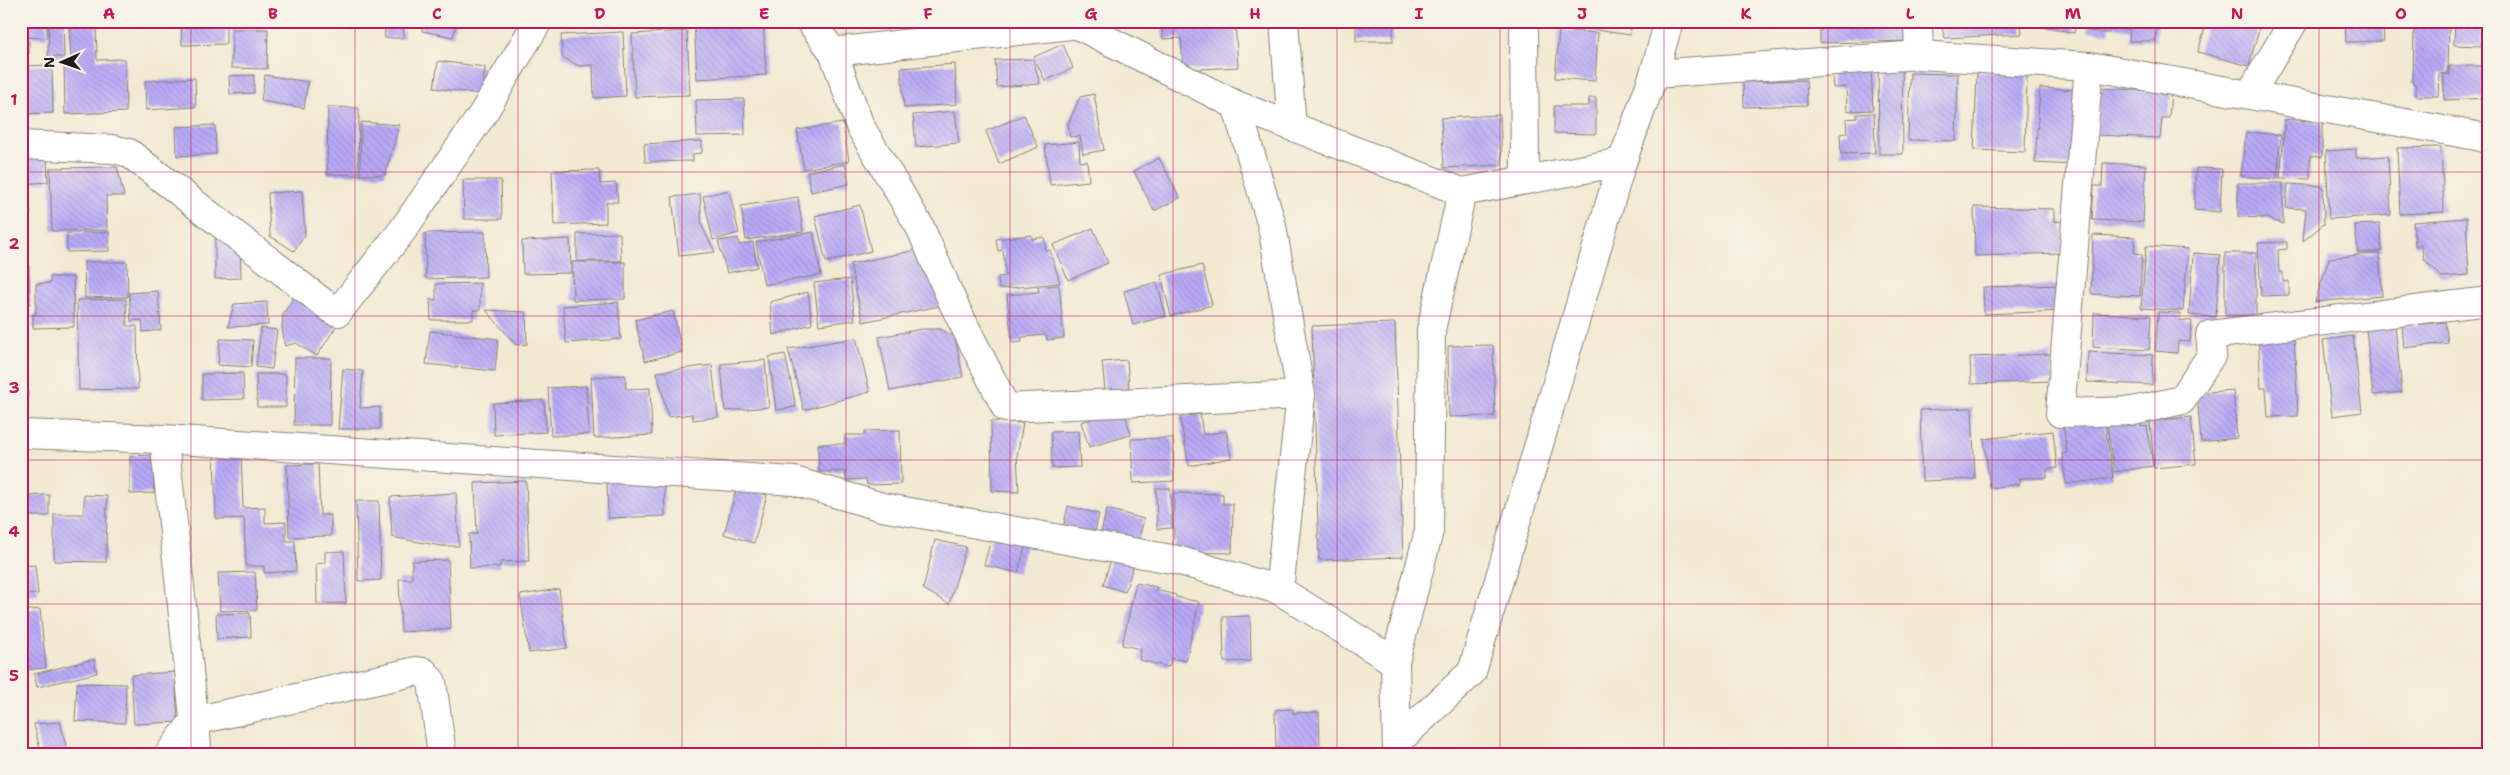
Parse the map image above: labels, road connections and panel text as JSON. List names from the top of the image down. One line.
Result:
{"north":"left","grid":{"columns":["A","B","C","D","E","F","G","H","I","J","K","L","M","N","O"],"rows":["1","2","3","4","5"]}}
